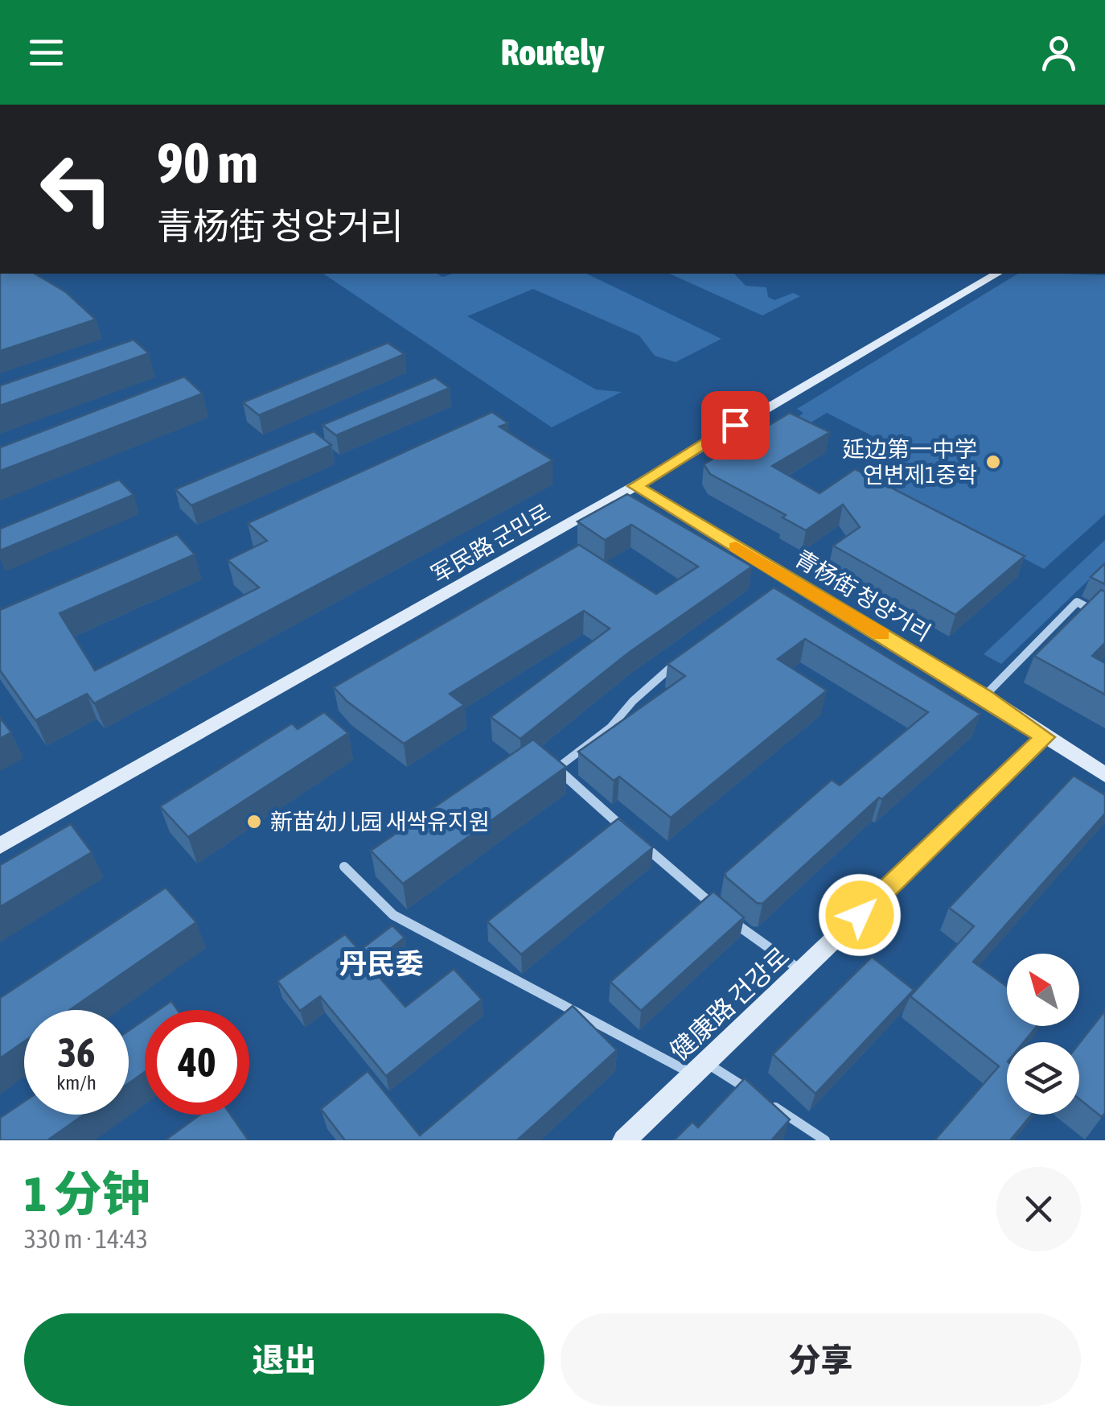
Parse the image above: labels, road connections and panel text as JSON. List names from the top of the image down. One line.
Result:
{"streets":{"street":["军民路 군민로","青杨街 청양거리","健康路 건강로"]},"crossings":[["军民路 군민로","青杨街 청양거리"],["青杨街 청양거리","健康路 건강로"]],"districts":["丹民委"],"places":["延边第一中学 연변제1중학","新苗幼儿园 새싹유지원"],"north":"top left","page":{"header":"Routely","turn":["90 m","青杨街 청양거리"],"speed":"36 km/h","limit":"40","heading":["1 分钟","330 m · 14:43"],"buttons":["退出","分享"]}}
